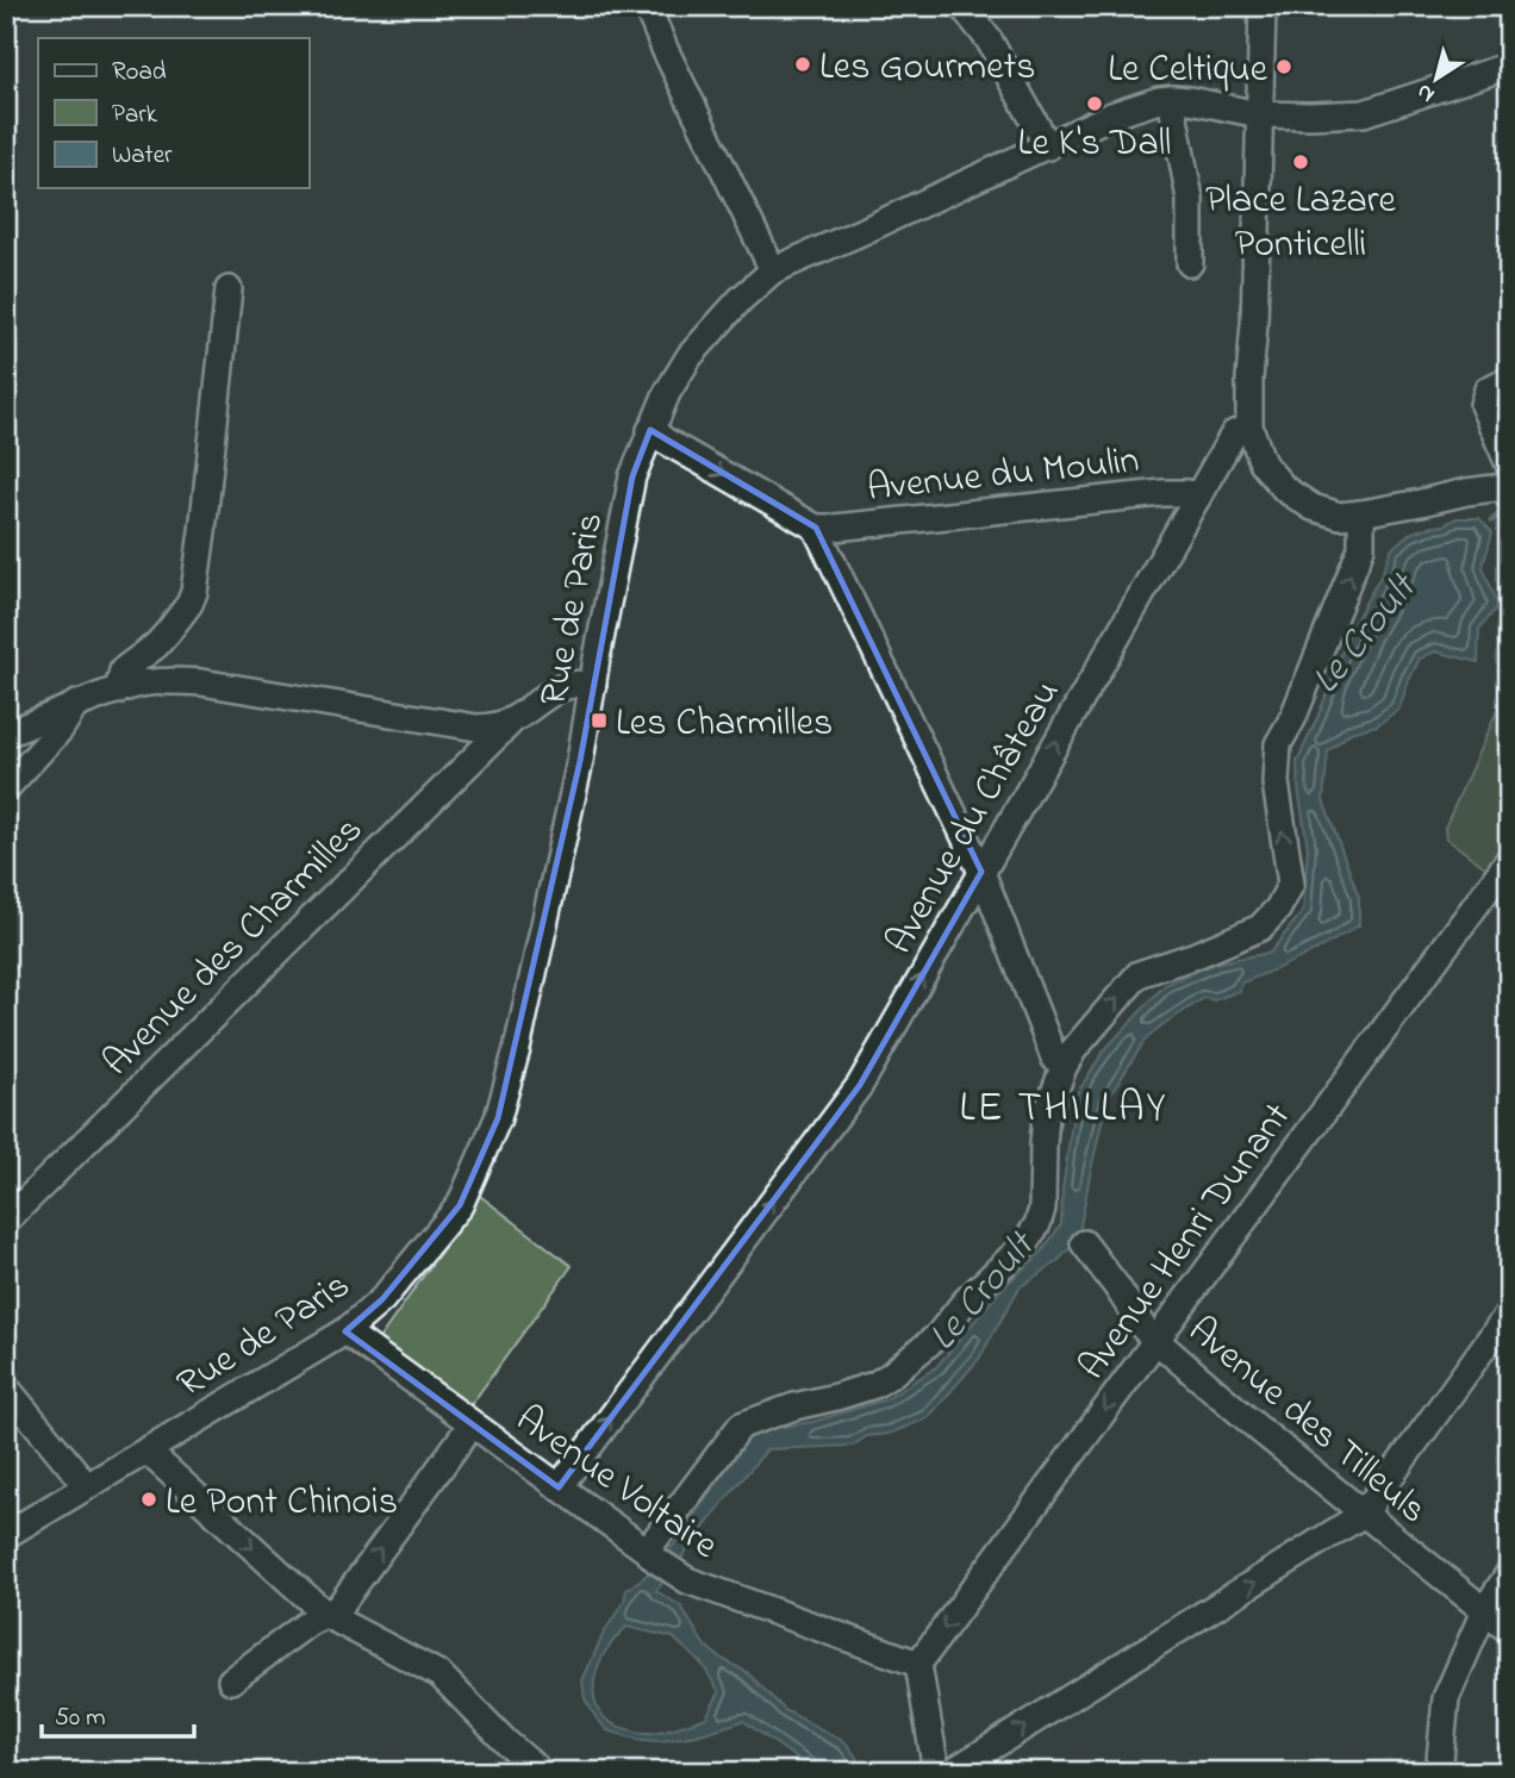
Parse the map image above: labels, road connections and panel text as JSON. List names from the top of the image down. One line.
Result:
{"streets":{"street":["Avenue du Moulin","Rue de Paris","Avenue du Château","Avenue des Charmilles","Avenue Henri Dunant","Avenue des Tilleuls","Avenue Voltaire"]},"crossings":[["Avenue du Moulin","Avenue du Château"],["Rue de Paris","Avenue des Charmilles"],["Rue de Paris","Avenue Voltaire"],["Avenue du Château","Avenue Voltaire"],["Avenue Henri Dunant","Avenue des Tilleuls"],["Avenue Henri Dunant","Avenue Voltaire"]],"districts":["LE THILLAY"],"water":["Le Croult"],"places":{"other":["Les Gourmets","Le Celtique","Le K's Dall","Place Lazare Ponticelli","Le Pont Chinois"],"transit":["Les Charmilles"]},"legend":["Road","Park","Water"],"scale_bar":"50 m","north":"bottom left"}
